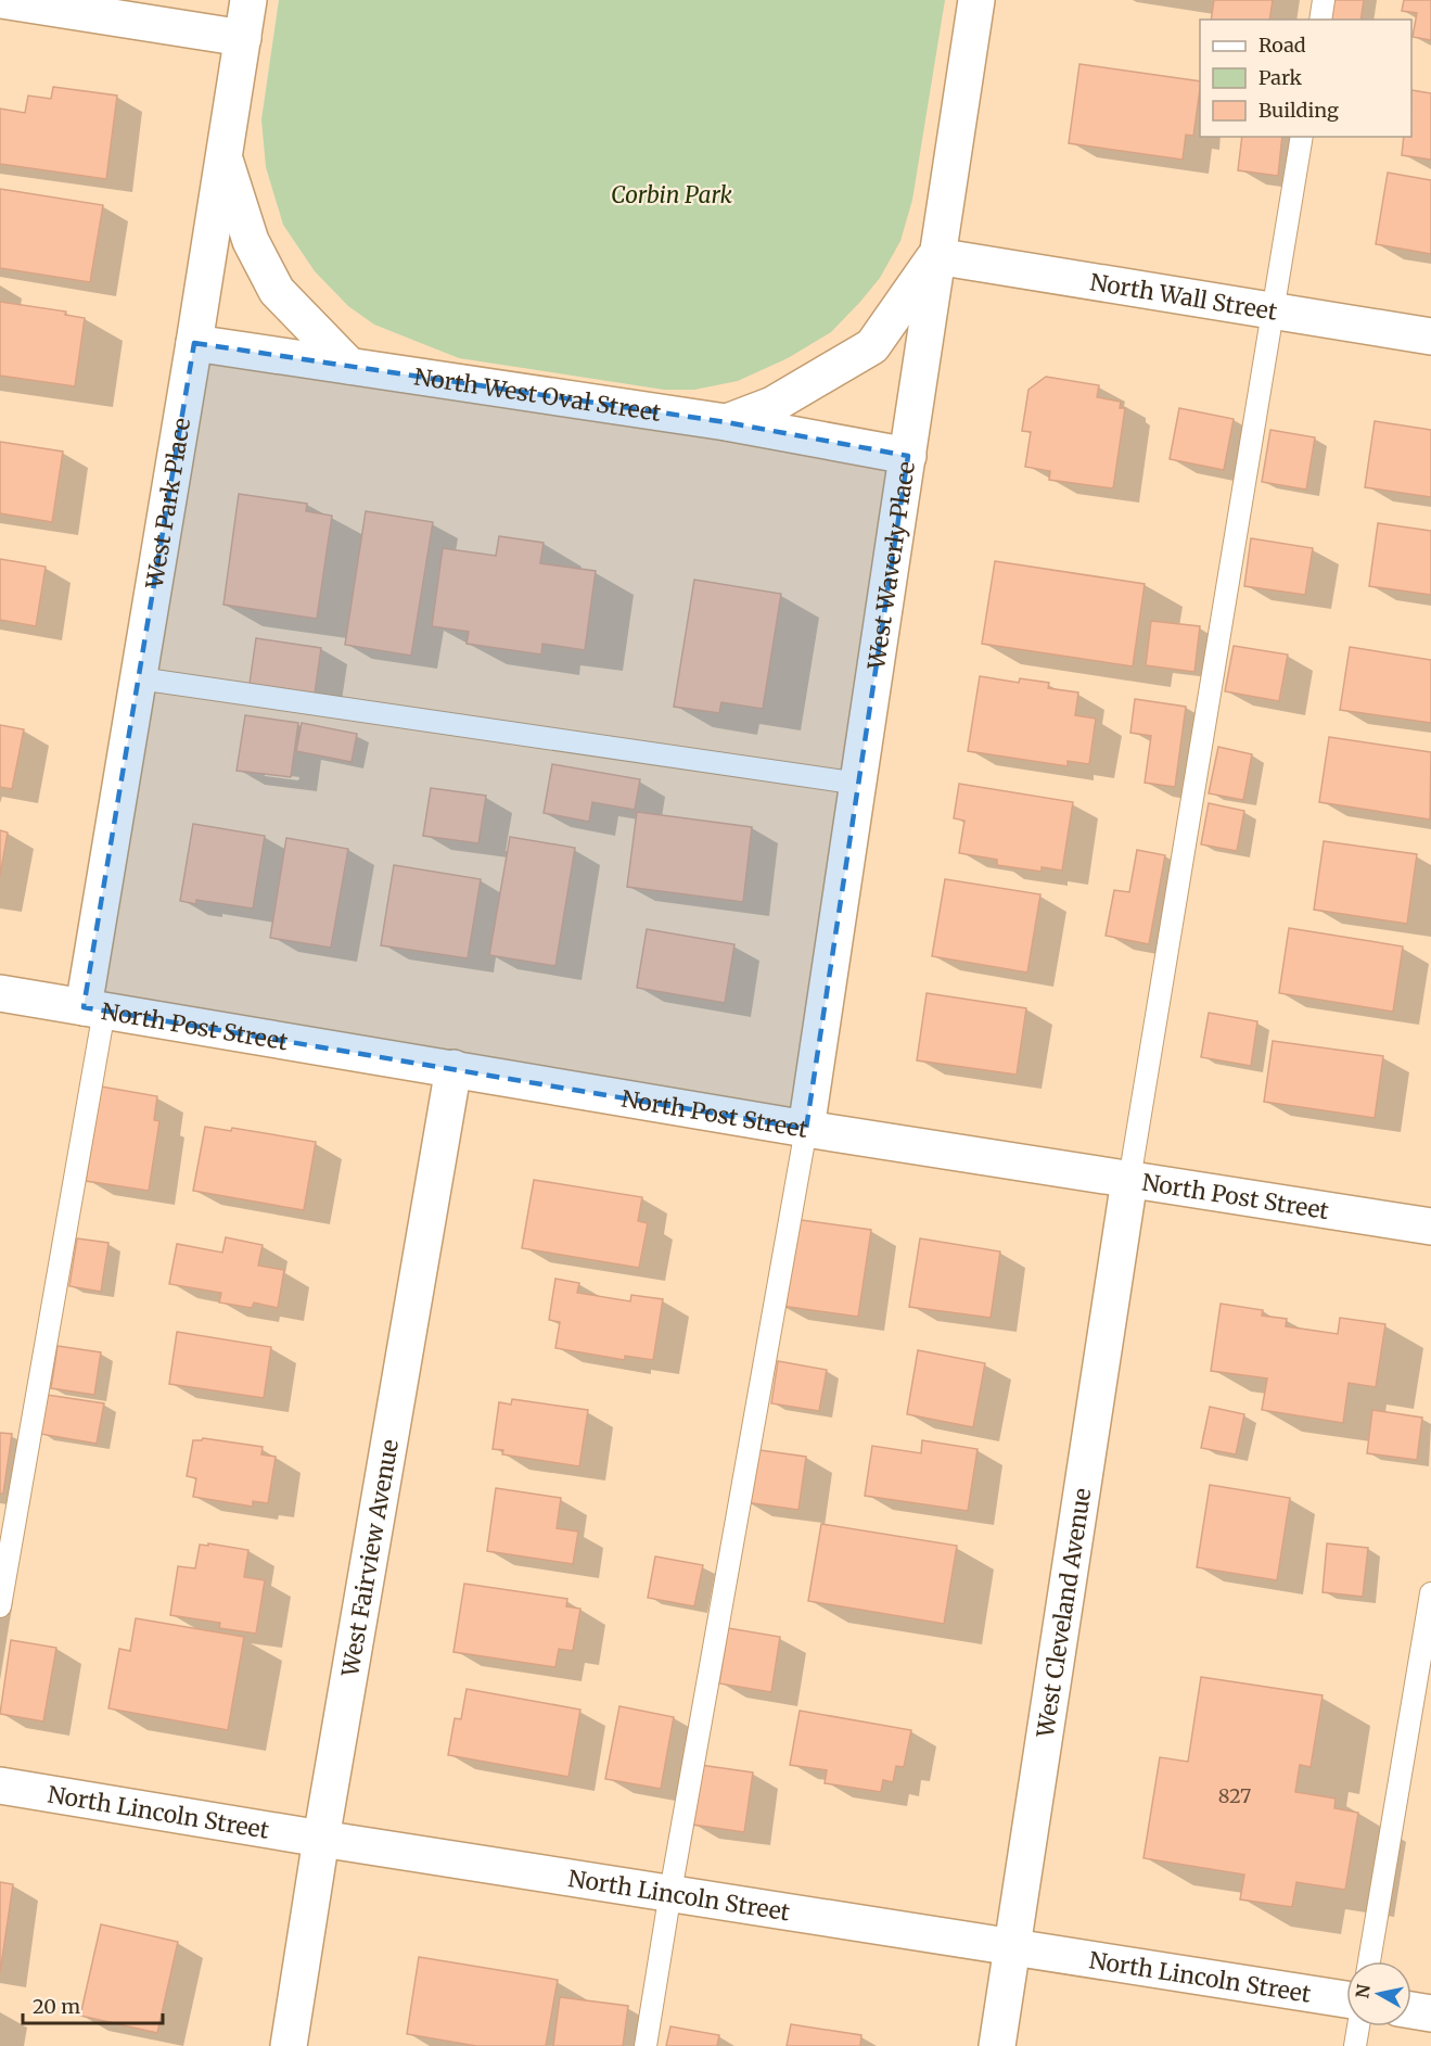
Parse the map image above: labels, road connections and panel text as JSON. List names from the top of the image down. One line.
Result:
{"streets":{"street":["North Wall Street","North West Oval Street","West Park Place","West Waverly Place","North Post Street","West Fairview Avenue","West Cleveland Avenue","North Lincoln Street"]},"crossings":[["North Wall Street","North West Oval Street"],["North Wall Street","West Waverly Place"],["North West Oval Street","West Park Place"],["North West Oval Street","West Waverly Place"],["West Park Place","North Post Street"],["West Waverly Place","North Post Street"],["North Post Street","West Fairview Avenue"],["North Post Street","West Cleveland Avenue"],["West Fairview Avenue","North Lincoln Street"],["West Cleveland Avenue","North Lincoln Street"]],"parks":["Corbin Park"],"house_numbers":["827"],"legend":["Road","Park","Building"],"scale_bar":"20 m","north":"left"}
